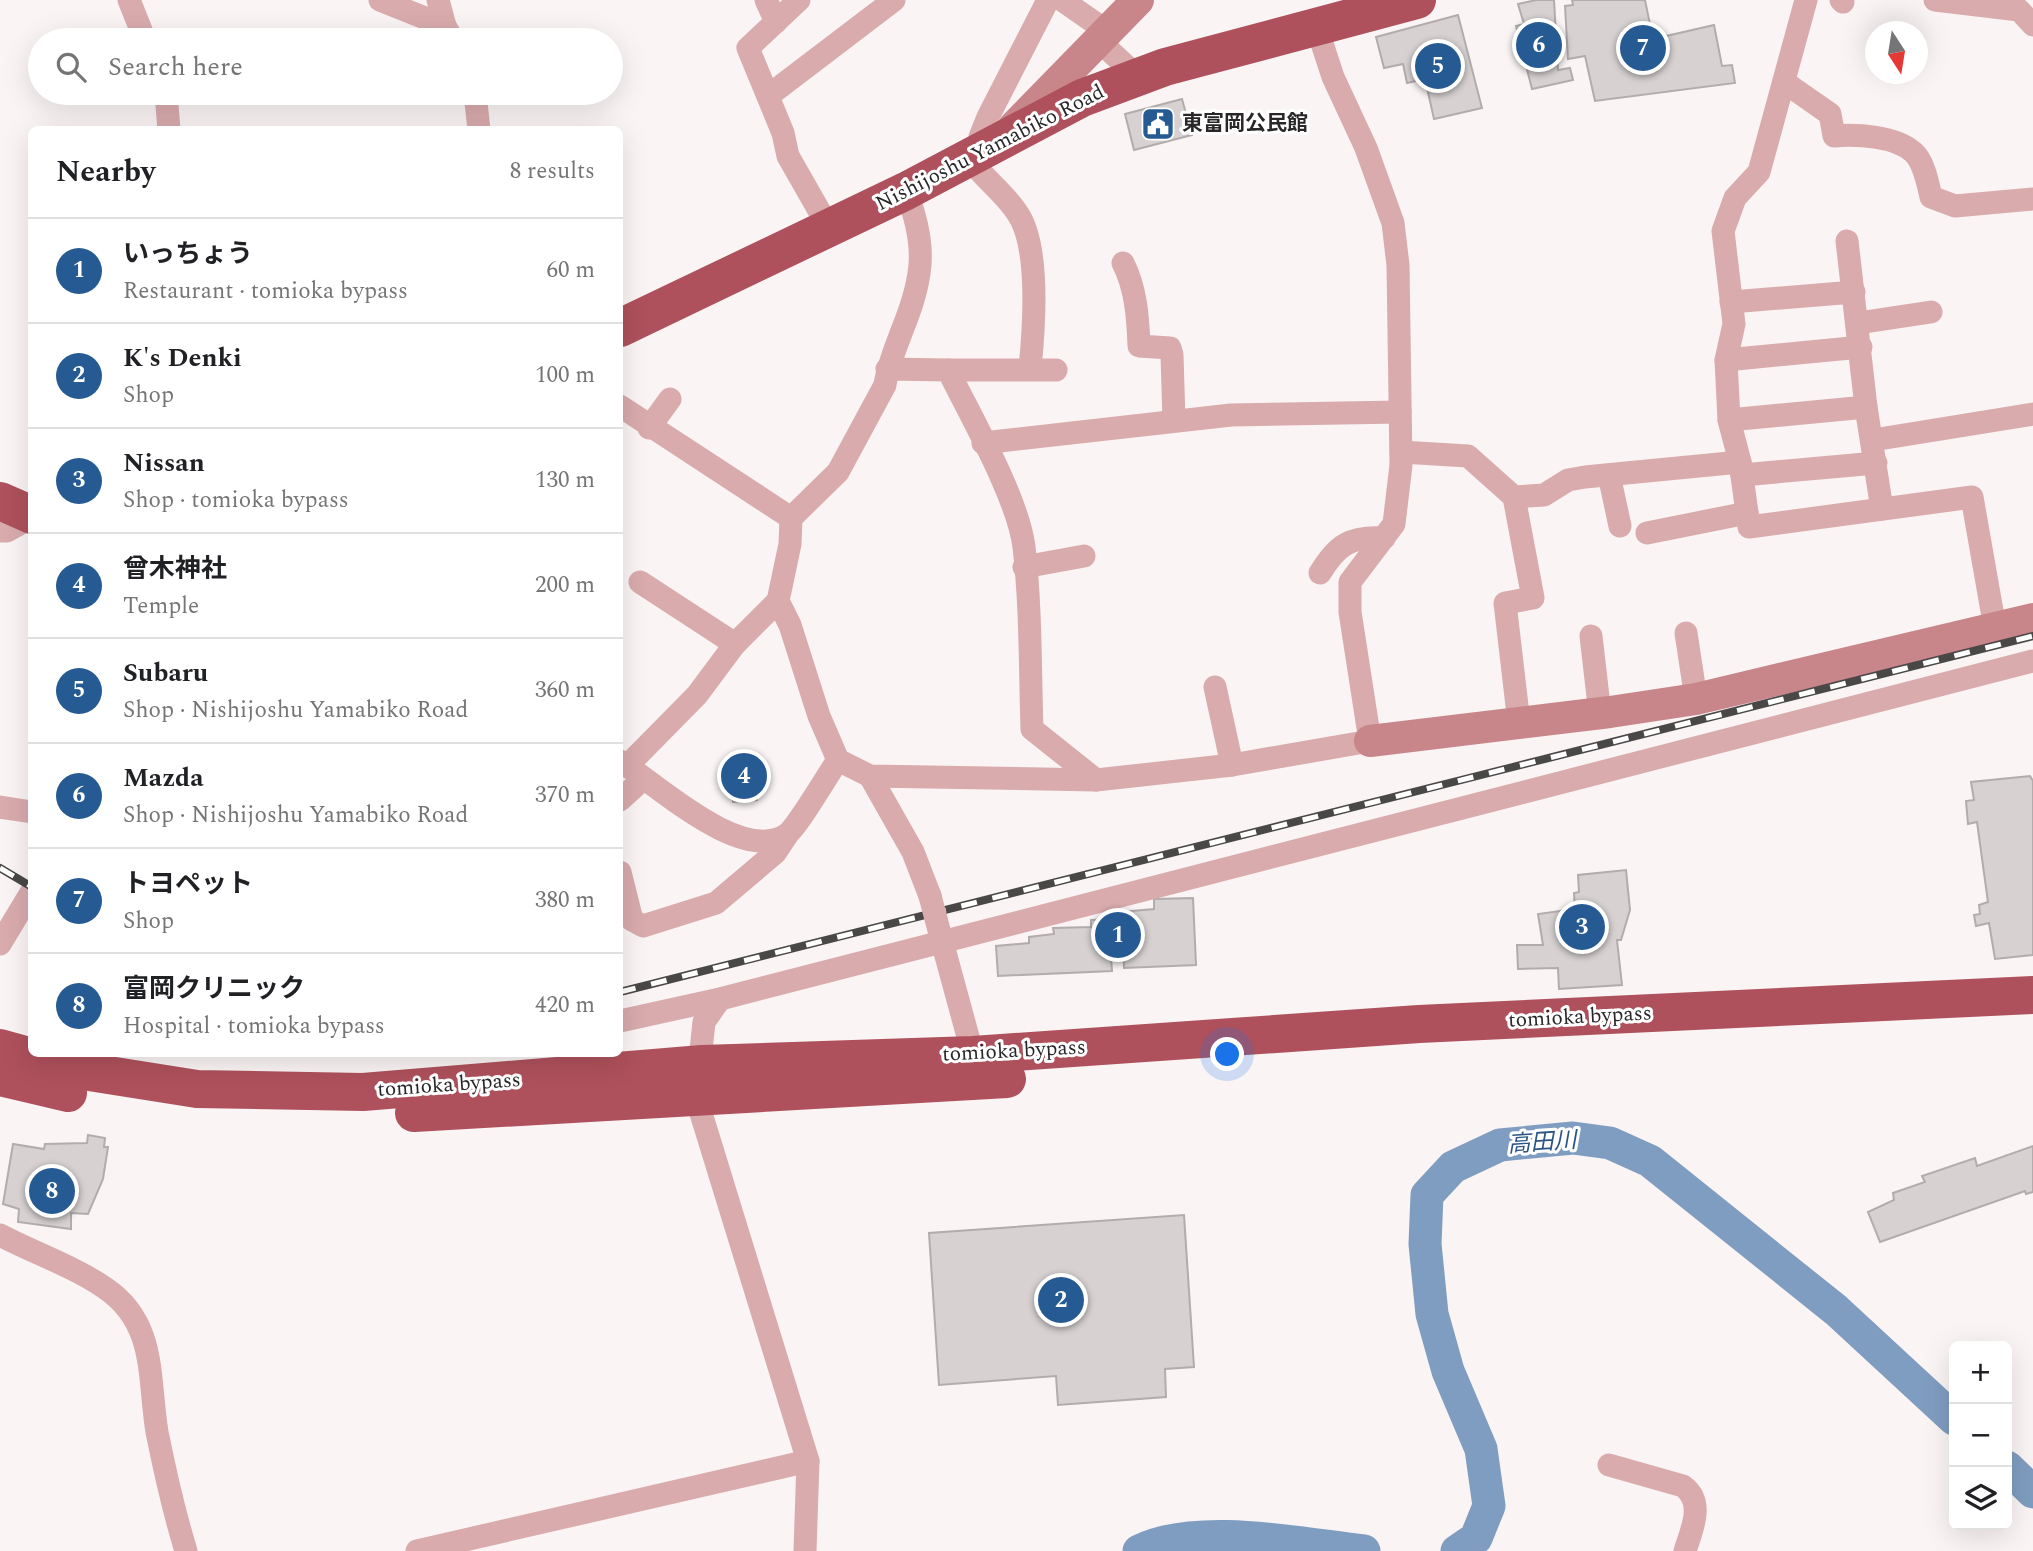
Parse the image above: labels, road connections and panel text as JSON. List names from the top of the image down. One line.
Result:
{"streets":{"highway":["Nishijoshu Yamabiko Road","tomioka bypass"]},"water":["高田川"],"places":{"public building":["東富岡公民館"]},"north":"bottom","page":{"pins":["6","7","5","4","3","1","8","2"],"search":"Search here","heading":["Nearby","8 results"],"list":[{"mark":"1","name":"いっちょう","note":"Restaurant · tomioka bypass","value":"60 m"},{"mark":"2","name":"K's Denki","note":"Shop","value":"100 m"},{"mark":"3","name":"Nissan","note":"Shop · tomioka bypass","value":"130 m"},{"mark":"4","name":"曾木神社","note":"Temple","value":"200 m"},{"mark":"5","name":"Subaru","note":"Shop · Nishijoshu Yamabiko Road","value":"360 m"},{"mark":"6","name":"Mazda","note":"Shop · Nishijoshu Yamabiko Road","value":"370 m"},{"mark":"7","name":"トヨペット","note":"Shop","value":"380 m"},{"mark":"8","name":"富岡クリニック","note":"Hospital · tomioka bypass","value":"420 m"}],"map_buttons":["+","−"]}}
